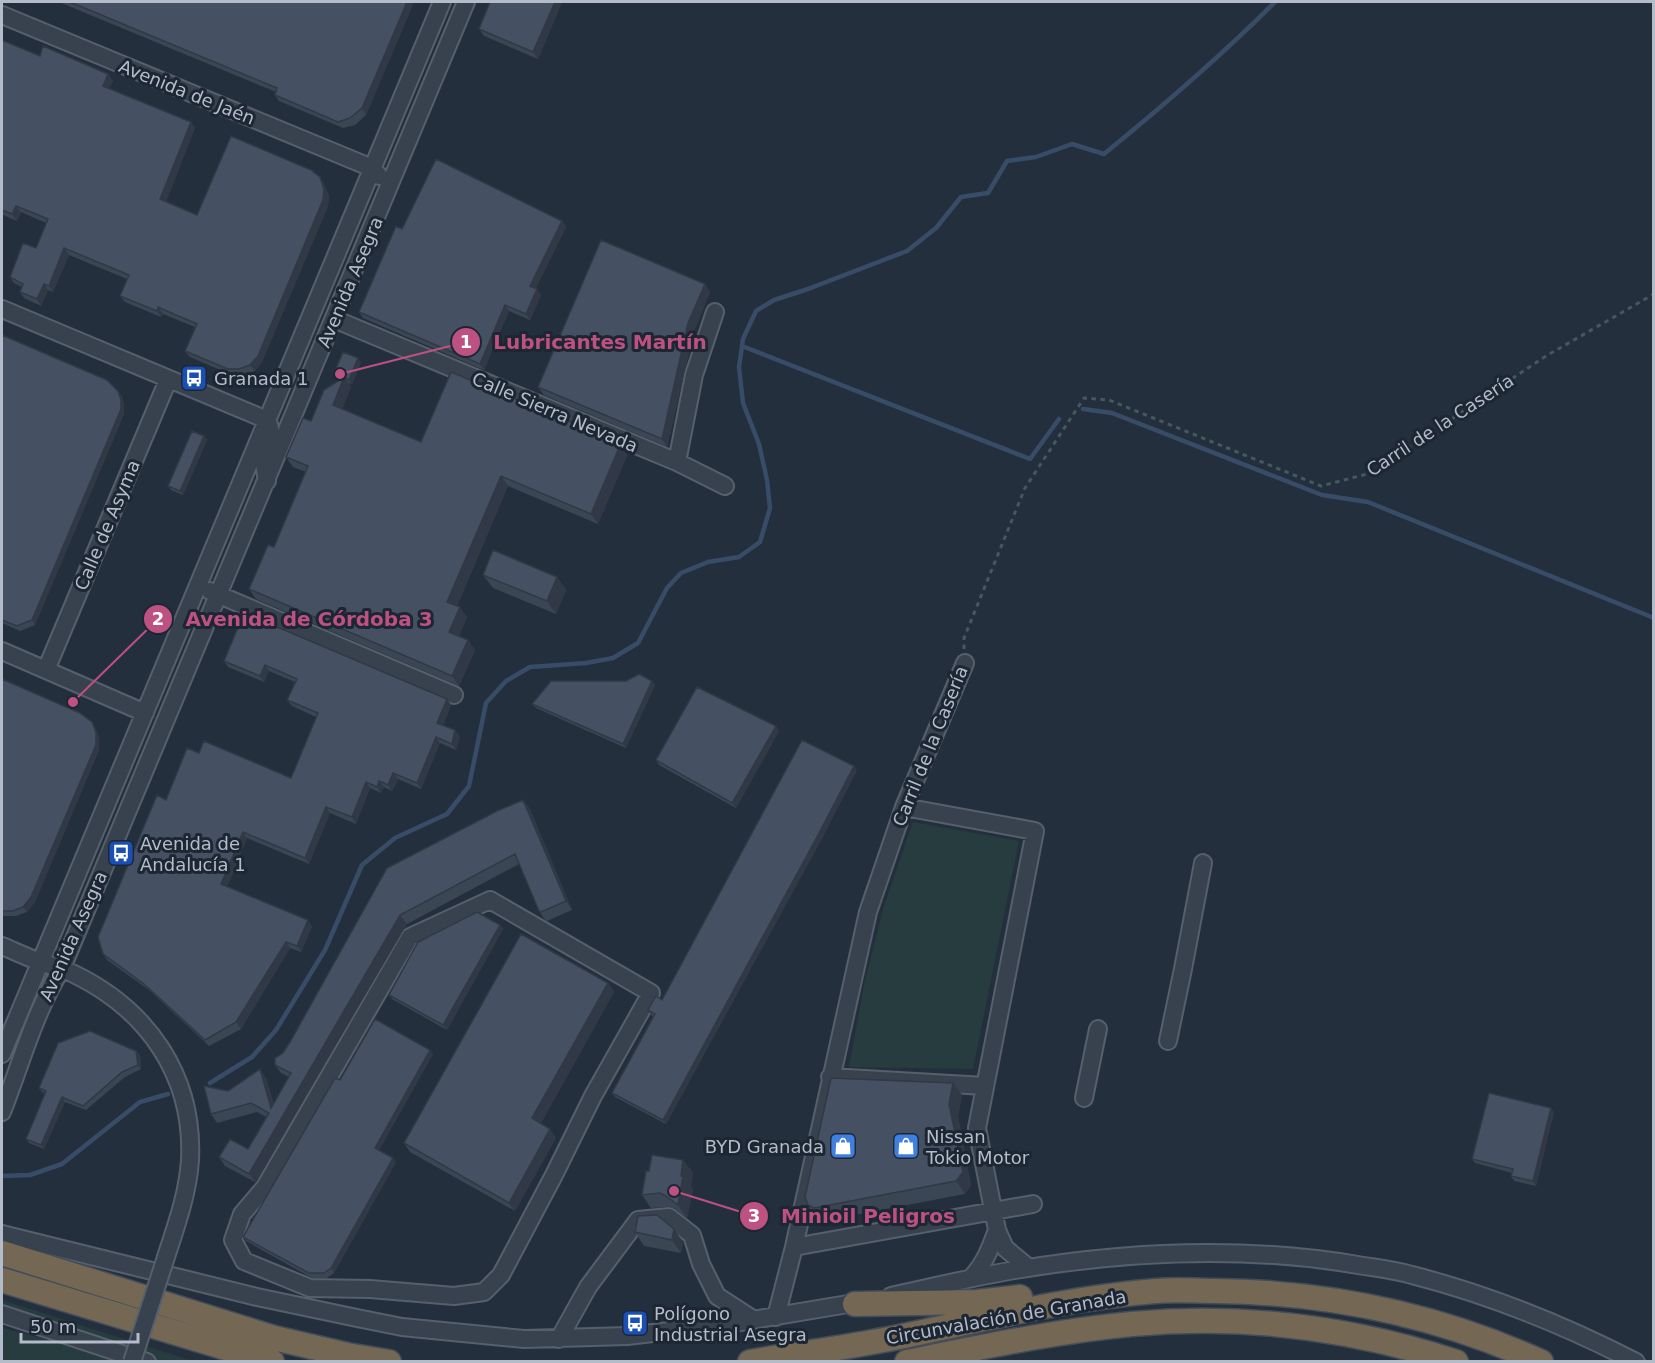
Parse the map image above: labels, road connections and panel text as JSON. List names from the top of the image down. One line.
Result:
{"streets":{"highway":["Circunvalación de Granada"],"street":["Avenida de Jaén","Avenida Asegra","Calle Sierra Nevada","Carril de la Casería","Calle de Asyma"]},"crossings":[["Avenida de Jaén","Avenida Asegra"],["Avenida Asegra","Calle Sierra Nevada"]],"places":{"other":["Lubricantes Martín","Avenida de Córdoba 3","Minioil Peligros"],"bus stop":["Granada 1","Avenida de Andalucía 1","Polígono Industrial Asegra"],"shop":["BYD Granada","Nissan Tokio Motor"]},"scale_bar":"50 m"}
